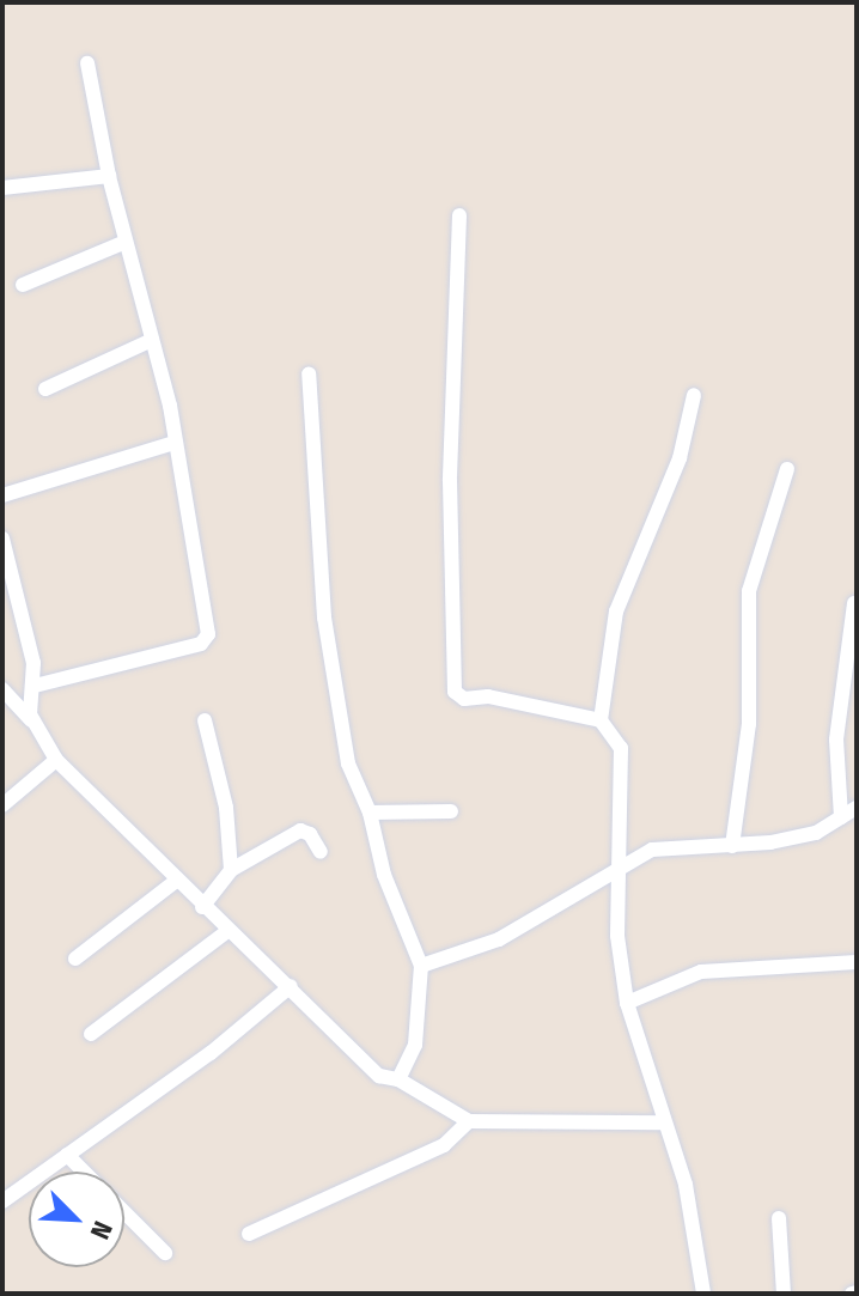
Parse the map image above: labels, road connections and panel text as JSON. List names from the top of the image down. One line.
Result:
{"north":"bottom right"}
